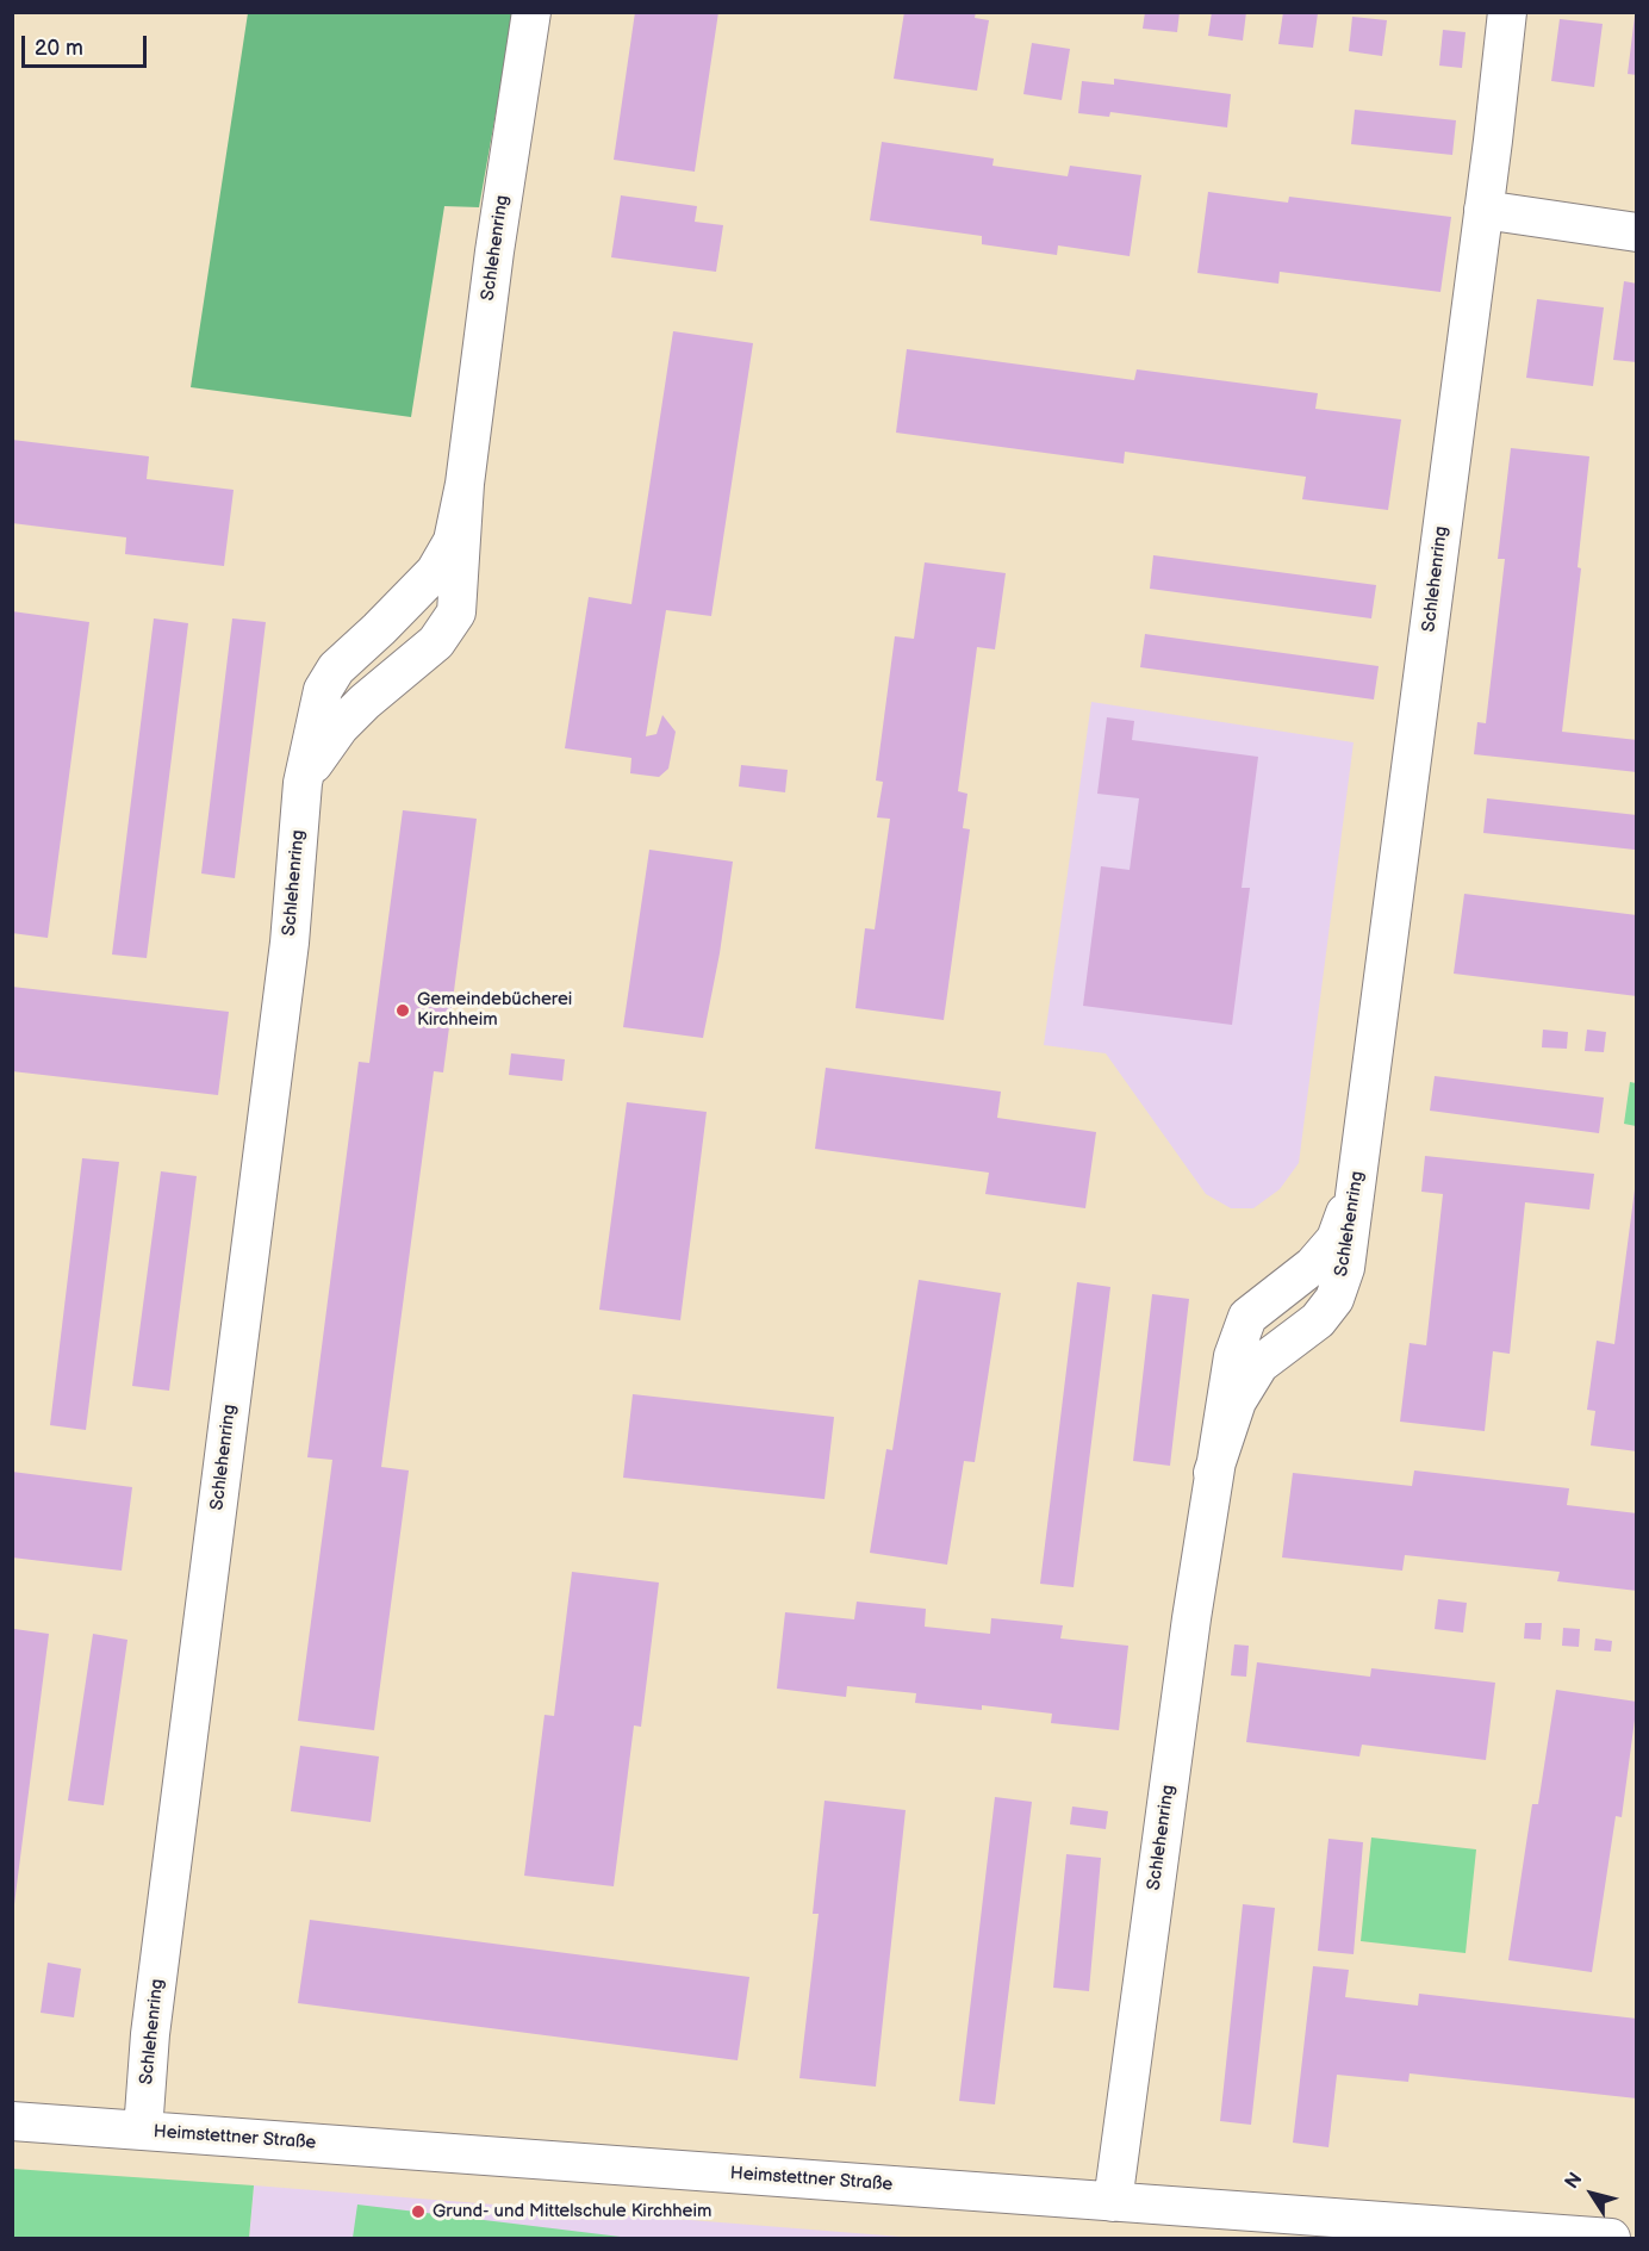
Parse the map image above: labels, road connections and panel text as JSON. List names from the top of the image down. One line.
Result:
{"streets":{"street":["Schlehenring","Heimstettner Straße"]},"crossings":[["Schlehenring","Heimstettner Straße"]],"places":["Gemeindebücherei Kirchheim","Grund- und Mittelschule Kirchheim"],"scale_bar":"20 m","north":"top left"}
